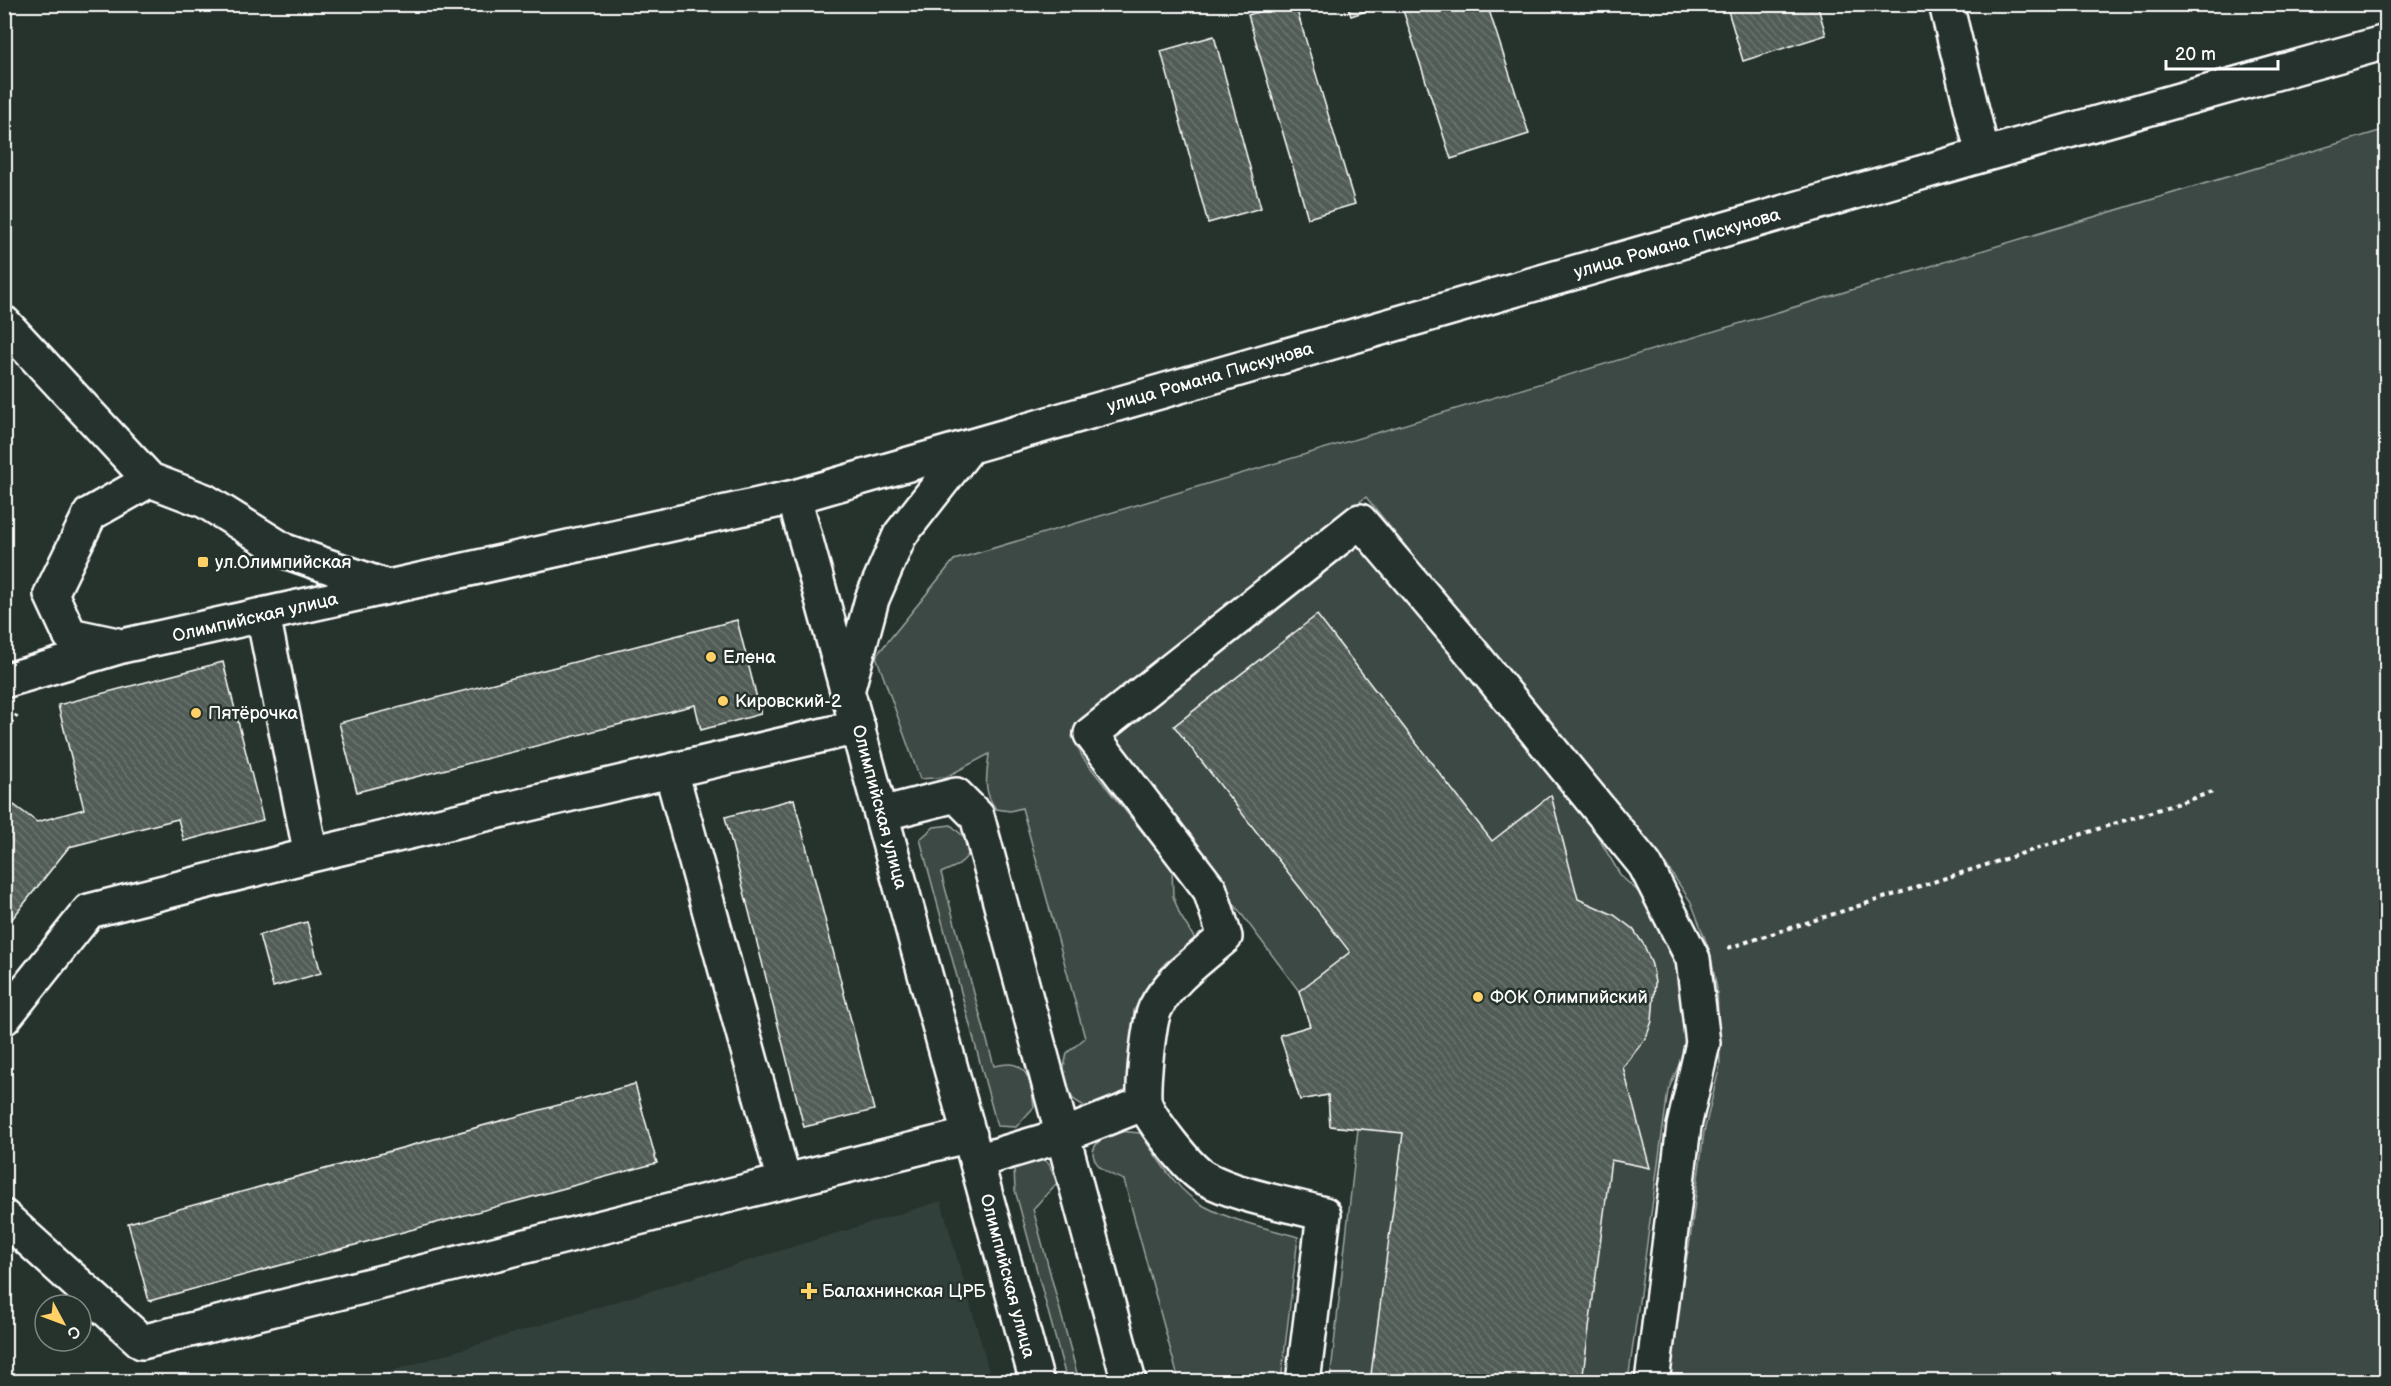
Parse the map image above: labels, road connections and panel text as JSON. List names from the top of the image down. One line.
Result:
{"streets":{"street":["улица Романа Пискунова","Олимпийская улица"]},"crossings":[["улица Романа Пискунова","Олимпийская улица"]],"places":{"transit":["ул.Олимпийская"],"other":["Елена","Кировский-2","Пятёрочка","ФОК Олимпийский"],"health":["Балахнинская ЦРБ"]},"scale_bar":"20 m","north":"bottom right"}
